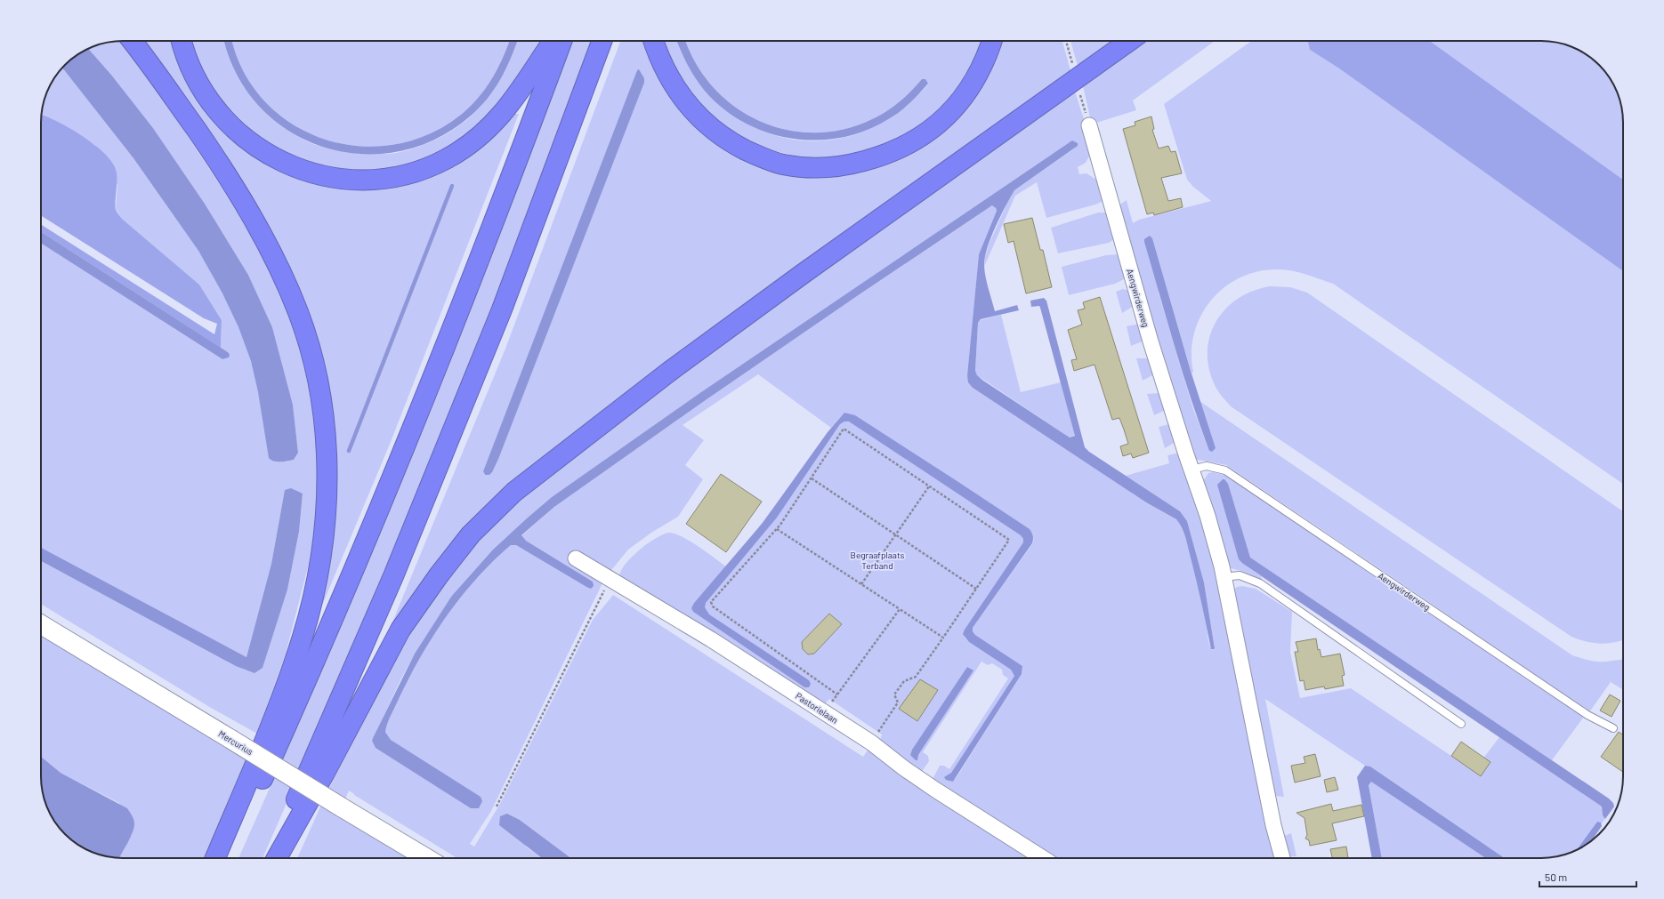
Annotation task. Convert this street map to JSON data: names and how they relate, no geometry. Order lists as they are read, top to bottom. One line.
{"streets":{"street":["Aengwirderweg","Pastorielaan","Mercurius"]},"parks":["Begraafplaats Terband"],"scale_bar":"50 m"}
